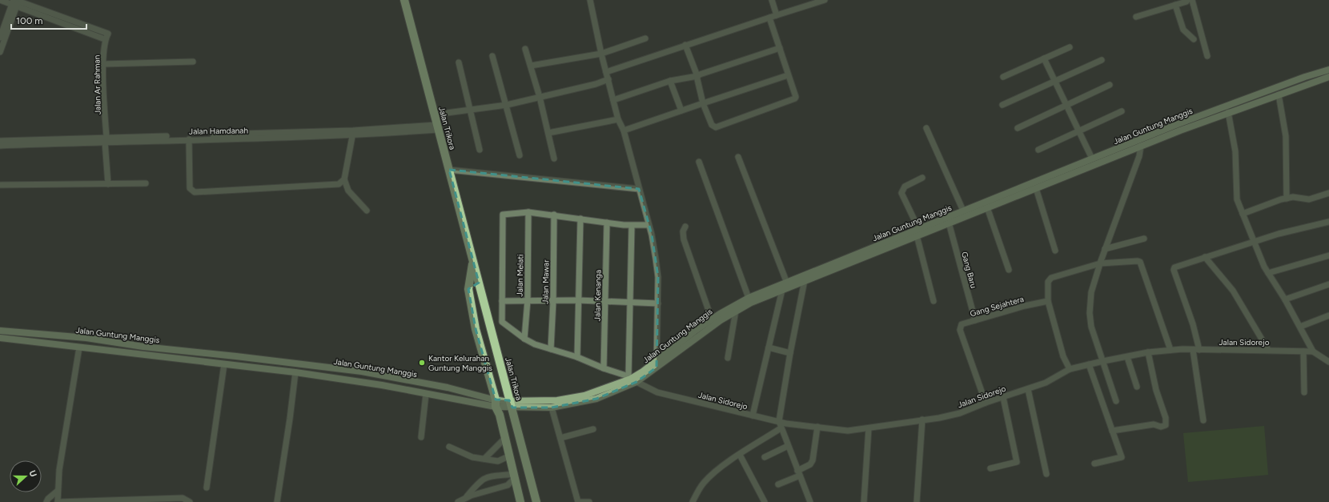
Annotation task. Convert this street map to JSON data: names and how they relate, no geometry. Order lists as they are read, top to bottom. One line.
{"streets":{"main road":["Jalan Trikora"],"street":["Jalan Ar Rahman","Jalan Guntung Manggis","Jalan Hamdanah","Gang Baru","Jalan Melati","Jalan Mawar","Jalan Kenanga","Gang Sejahtera","Jalan Sidorejo"]},"crossings":[["Jalan Ar Rahman","Jalan Hamdanah"],["Jalan Guntung Manggis","Jalan Trikora"],["Jalan Guntung Manggis","Gang Baru"],["Jalan Guntung Manggis","Jalan Sidorejo"],["Jalan Trikora","Jalan Hamdanah"],["Gang Baru","Gang Sejahtera"],["Jalan Melati","Jalan Sidorejo"],["Jalan Mawar","Jalan Sidorejo"],["Jalan Kenanga","Jalan Sidorejo"],["Gang Sejahtera","Jalan Sidorejo"]],"places":["Kantor Kelurahan Guntung Manggis"],"scale_bar":"100 m","north":"right"}
